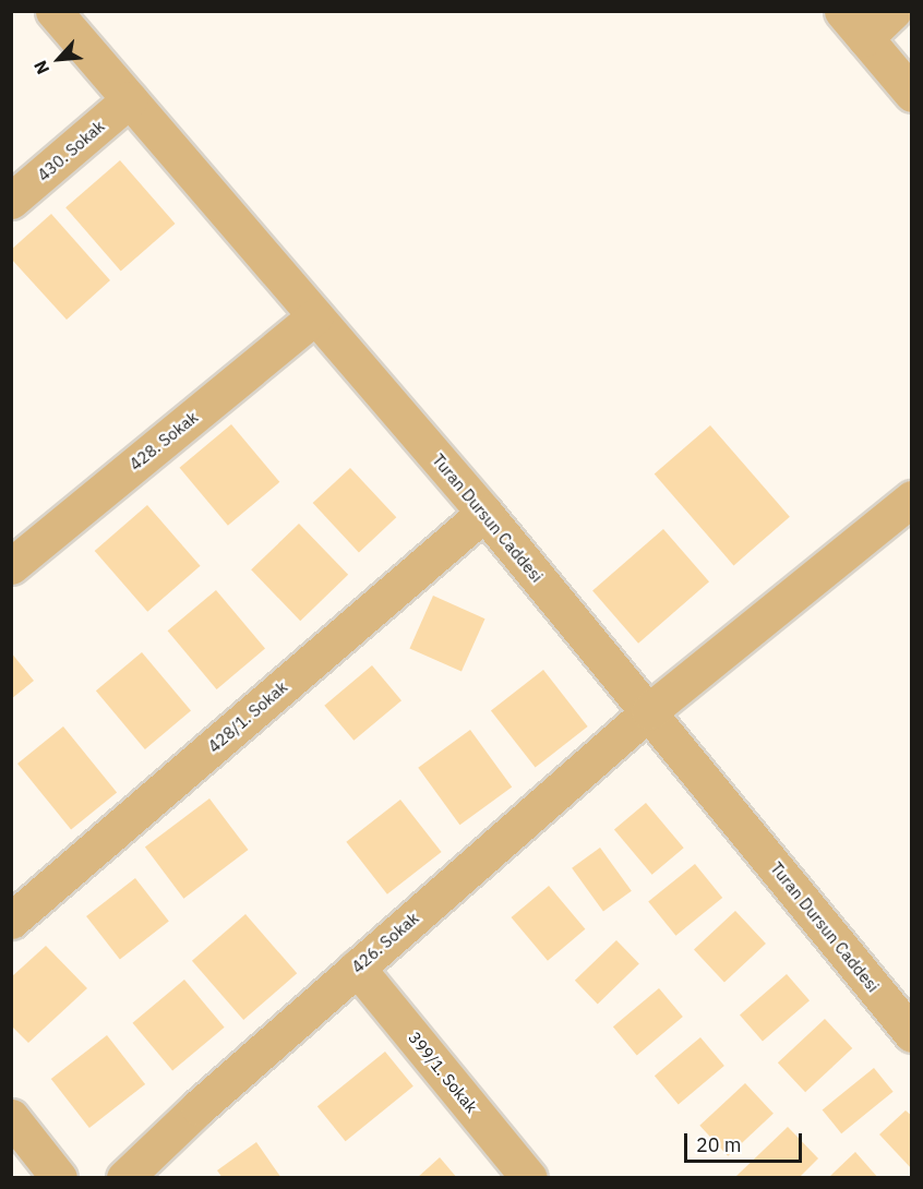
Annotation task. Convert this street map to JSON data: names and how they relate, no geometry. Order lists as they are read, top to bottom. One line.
{"streets":{"street":["430. Sokak","428. Sokak","Turan Dursun Caddesi","428/1. Sokak","426. Sokak","399/1. Sokak"]},"crossings":[["430. Sokak","Turan Dursun Caddesi"],["428. Sokak","Turan Dursun Caddesi"],["Turan Dursun Caddesi","428/1. Sokak"],["Turan Dursun Caddesi","426. Sokak"],["426. Sokak","399/1. Sokak"]],"scale_bar":"20 m","north":"bottom left"}
